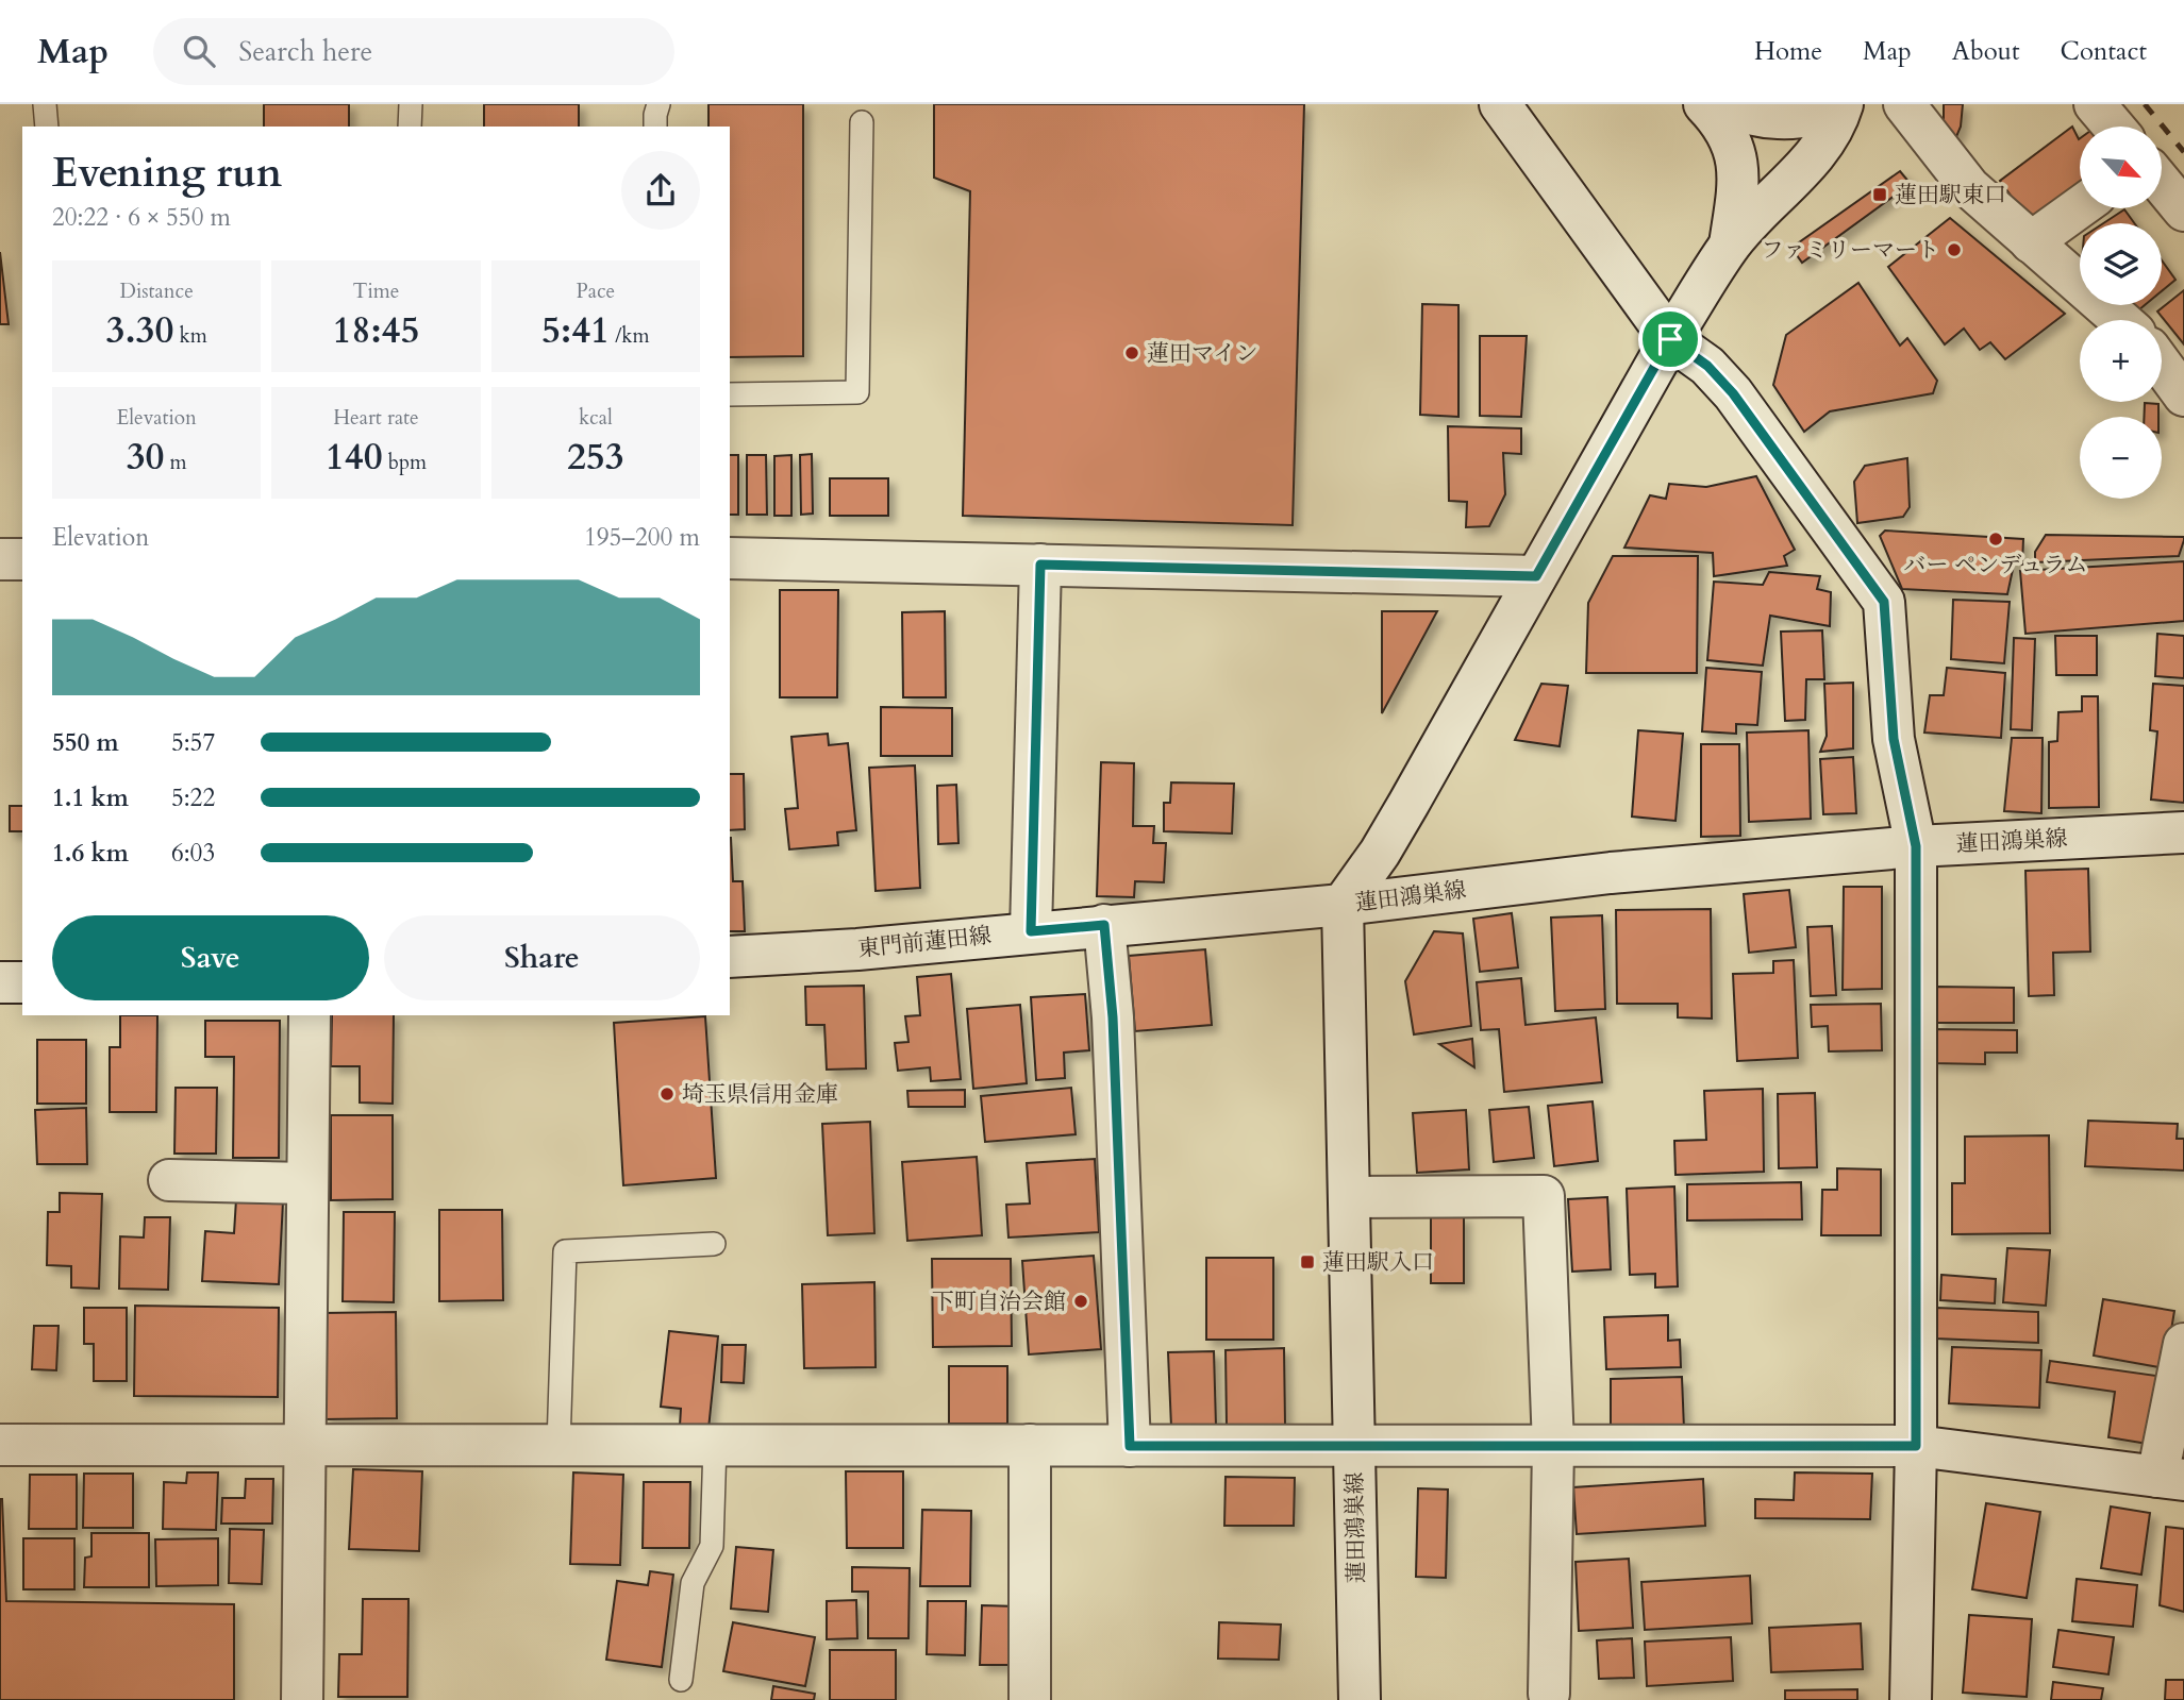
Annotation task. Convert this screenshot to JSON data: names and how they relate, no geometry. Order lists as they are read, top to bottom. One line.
{"streets":{"street":["蓮田鴻巣線","東門前蓮田線"]},"crossings":[["蓮田鴻巣線","東門前蓮田線"]],"places":{"transit":["蓮田駅東口","蓮田駅入口"],"other":["ファミリーマート","蓮田マイン","バー ペンデュラム","埼玉県信用金庫","下町自治会館"]},"north":"bottom right","page":{"header":"Map","search":"Search here","nav":["Home","Map","About","Contact"],"map_buttons":["+","−"],"heading":["Evening run","20:22 · 6 × 550 m"],"stats":[["Distance","3.30 km"],["Time","18:45"],["Pace","5:41 /km"],["Elevation","30 m"],["Heart rate","140 bpm"],["kcal","253"]],"chart":["Elevation","195–200 m"],"list":[{"name":"550 m","note":"5:57"},{"name":"1.1 km","note":"5:22"},{"name":"1.6 km","note":"6:03"}],"buttons":["Save","Share"]}}
